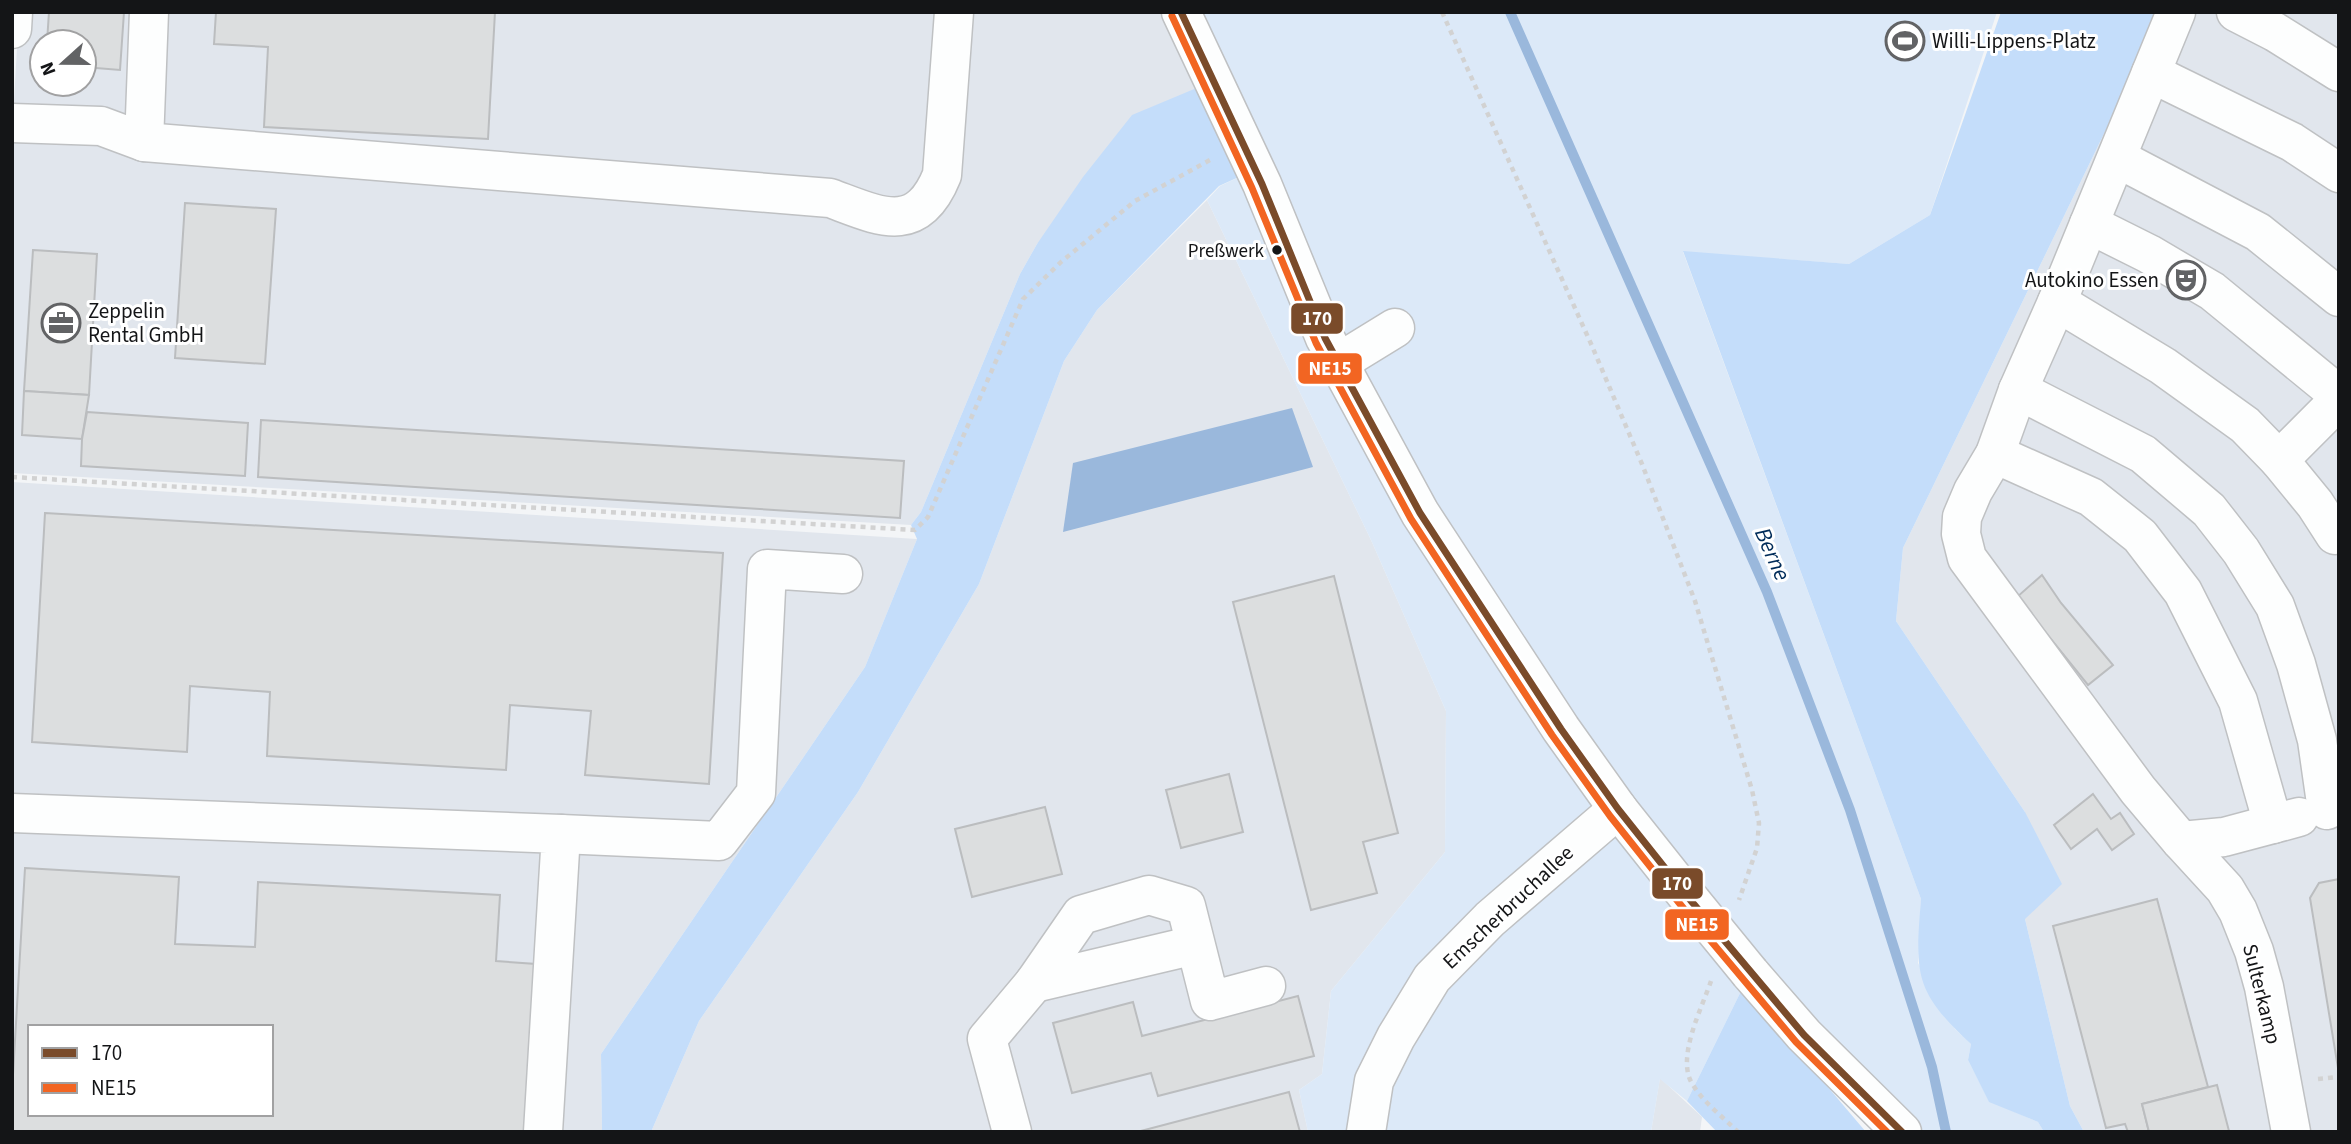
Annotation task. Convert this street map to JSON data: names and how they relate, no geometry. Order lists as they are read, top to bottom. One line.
{"streets":{"street":["Emscherbruchallee","Sulterkamp"]},"water":["Berne"],"places":{"sports":["Willi-Lippens-Platz"],"other":["Preßwerk"],"theatre":["Autokino Essen"],"office":["Zeppelin Rental GmbH"]},"lines":["transit line 170","transit line NE15"],"legend":["170","NE15"],"north":"left"}
